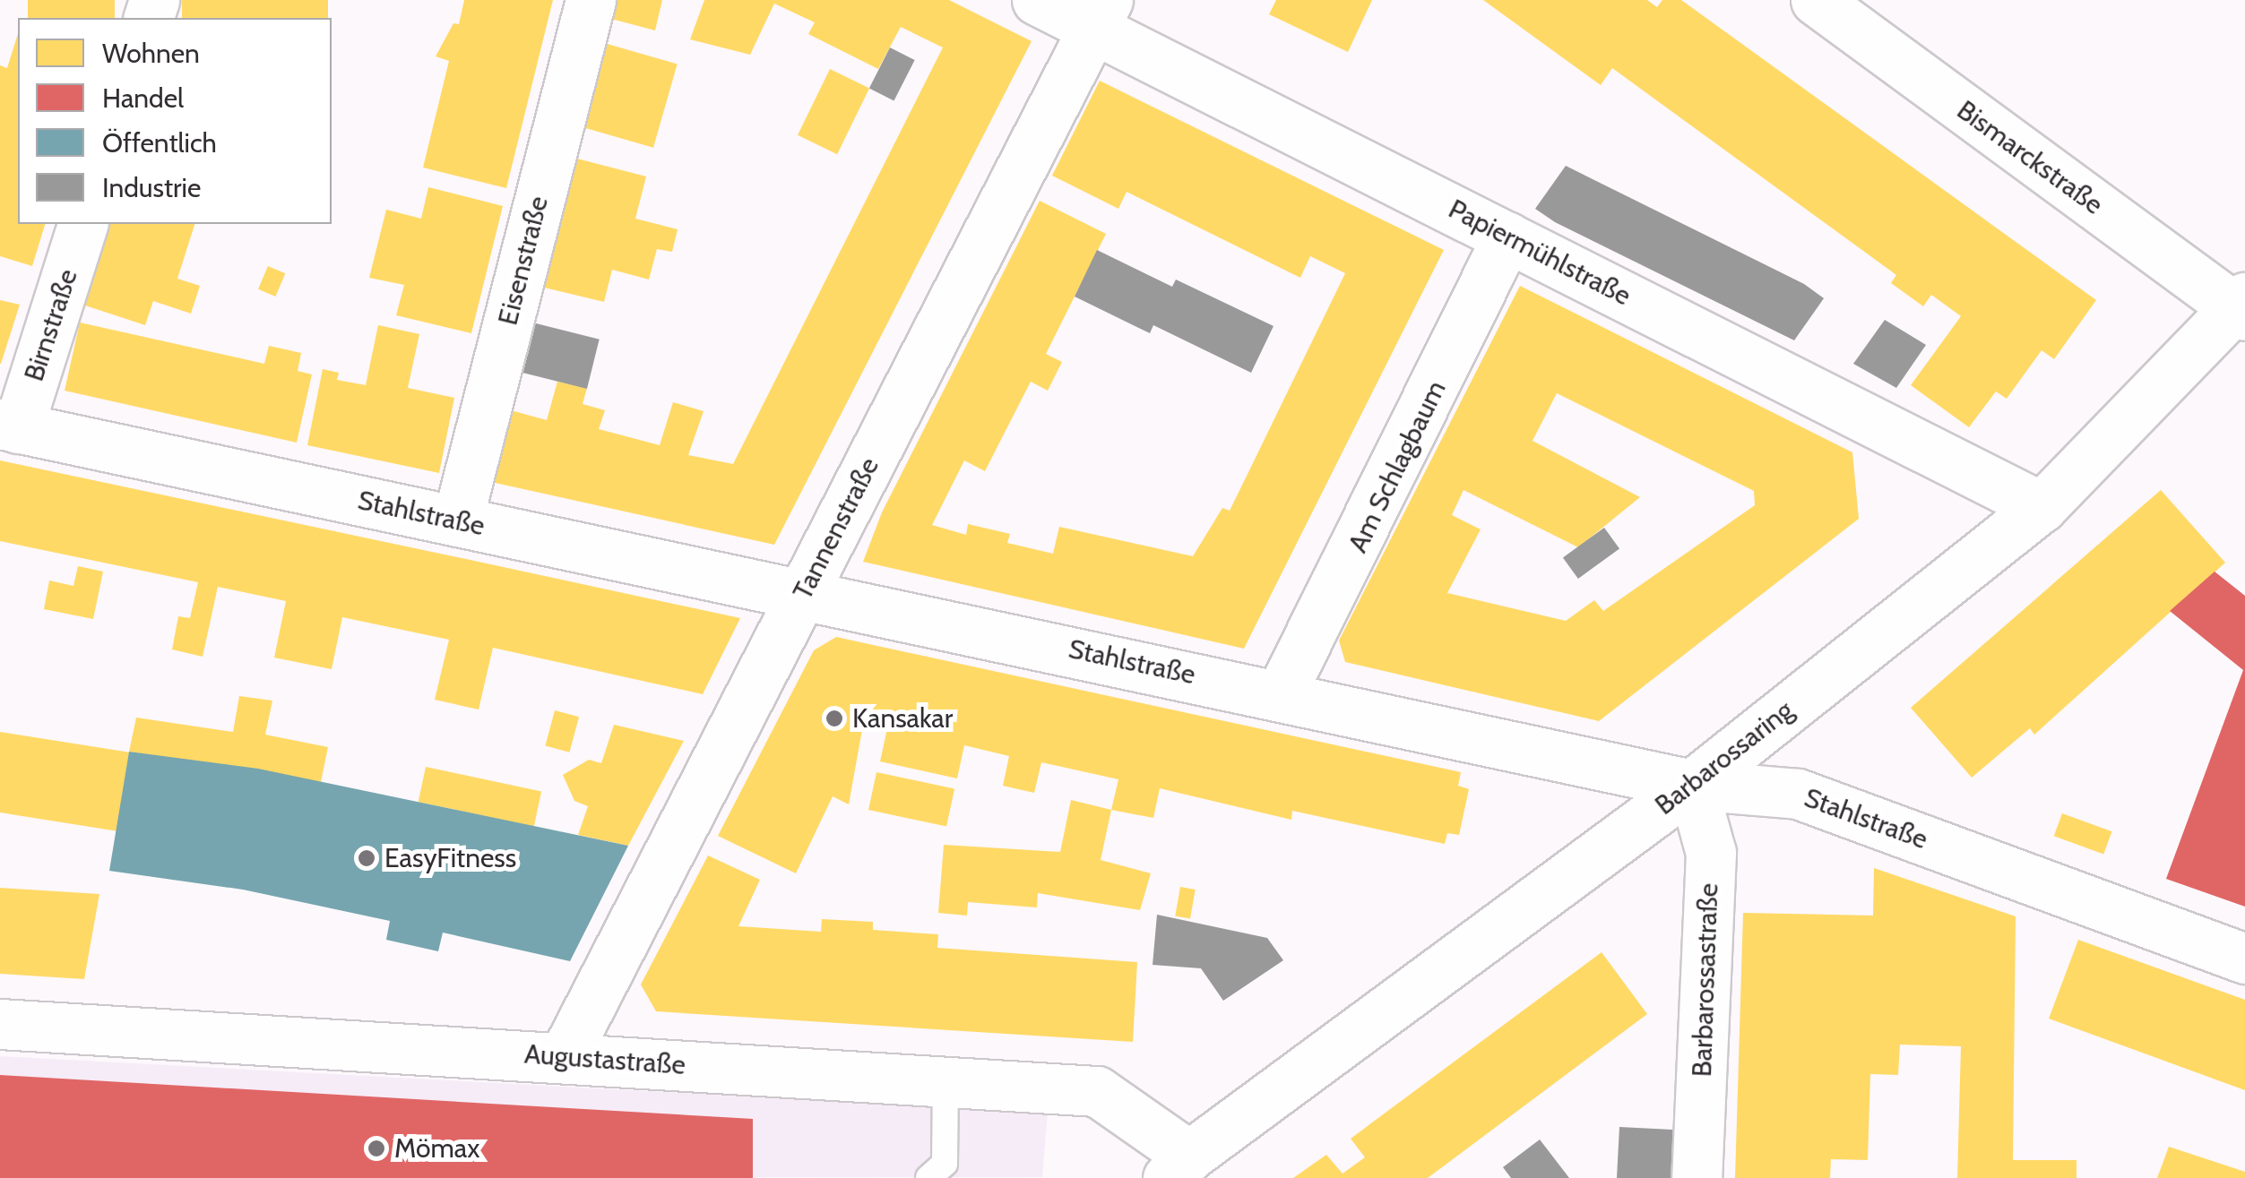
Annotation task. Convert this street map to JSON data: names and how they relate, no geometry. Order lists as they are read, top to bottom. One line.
{"streets":{"street":["Bismarckstraße","Papiermühlstraße","Eisenstraße","Birnstraße","Am Schlagbaum","Stahlstraße","Tannenstraße","Barbarossaring","Barbarossastraße","Augustastraße"]},"crossings":[["Bismarckstraße","Barbarossaring"],["Papiermühlstraße","Am Schlagbaum"],["Papiermühlstraße","Tannenstraße"],["Papiermühlstraße","Barbarossaring"],["Eisenstraße","Stahlstraße"],["Birnstraße","Stahlstraße"],["Am Schlagbaum","Stahlstraße"],["Stahlstraße","Tannenstraße"],["Stahlstraße","Barbarossaring"],["Stahlstraße","Barbarossastraße"],["Tannenstraße","Augustastraße"],["Barbarossaring","Barbarossastraße"],["Barbarossaring","Augustastraße"]],"places":["Kansakar","EasyFitness","Mömax"],"legend":["Wohnen","Handel","Öffentlich","Industrie"]}
